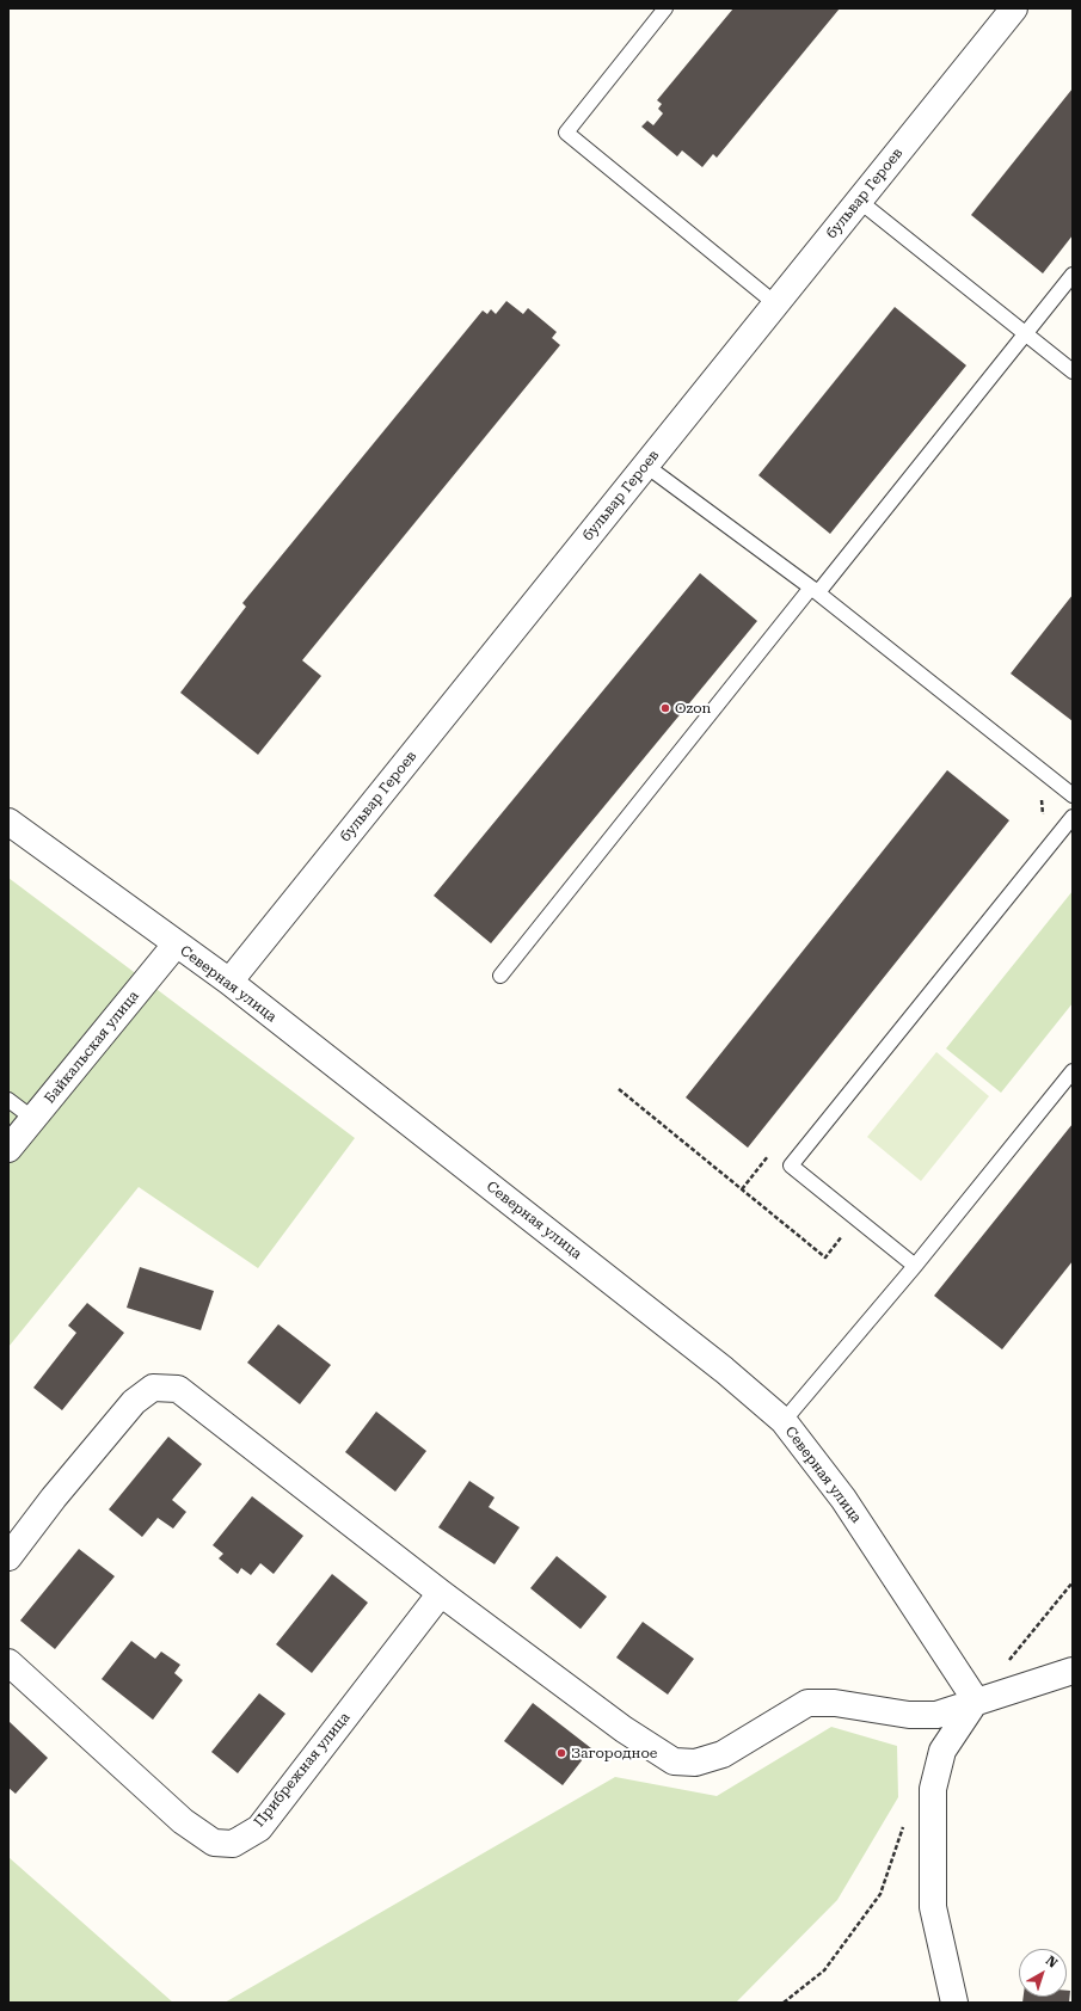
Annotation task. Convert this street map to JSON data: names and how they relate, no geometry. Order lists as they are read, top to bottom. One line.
{"streets":{"street":["бульвар Героев","Северная улица","Байкальская улица","Прибрежная улица"]},"crossings":[["бульвар Героев","Северная улица"],["Северная улица","Байкальская улица"]],"places":["Ozon","Загородное"],"north":"top right"}
